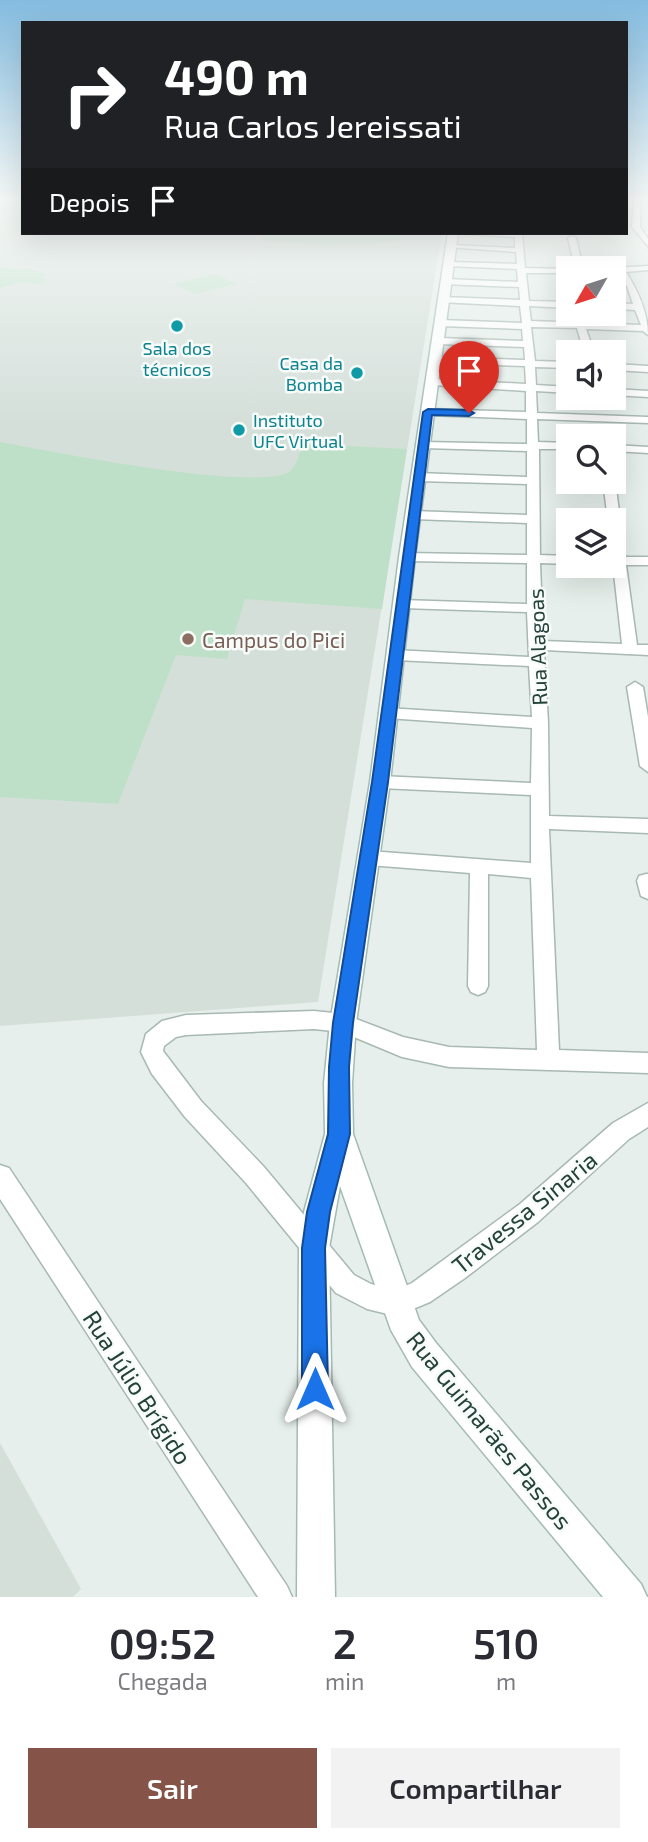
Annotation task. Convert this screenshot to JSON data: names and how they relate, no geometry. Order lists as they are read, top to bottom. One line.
{"streets":{"street":["Rua Alagoas","Travessa Sinaria","Rua Júlio Brígido","Rua Guimarães Passos"]},"crossings":[["Travessa Sinaria","Rua Guimarães Passos"]],"places":["Sala dos técnicos","Casa da Bomba","Instituto UFC Virtual","Campus do Pici"],"north":"bottom left","page":{"turn":["490 m","Rua Carlos Jereissati"],"then":"Depois","eta":["09:52","Chegada","2","min","510","m"],"buttons":["Sair","Compartilhar"]}}
